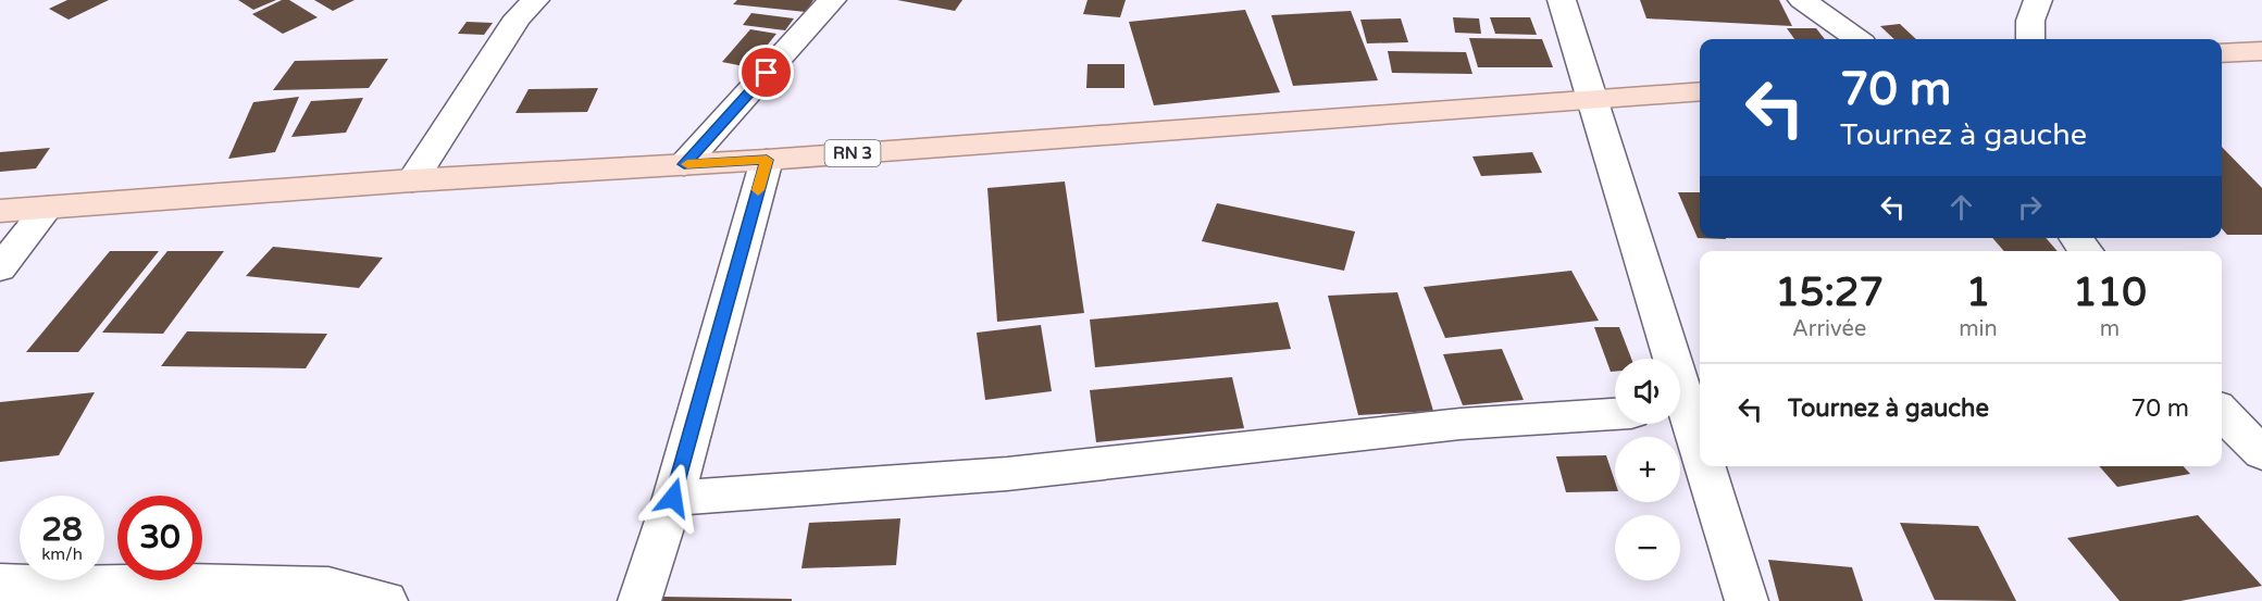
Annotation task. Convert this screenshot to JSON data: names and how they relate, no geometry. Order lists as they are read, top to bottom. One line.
{"streets":{"main road":["RN 3"]},"page":{"turn":["70 m","Tournez à gauche"],"eta":["15:27","Arrivée","1","min","110","m"],"map_buttons":["+","−"],"list":[{"name":"Tournez à gauche","value":"70 m"}],"speed":"28 km/h","limit":"30"}}
